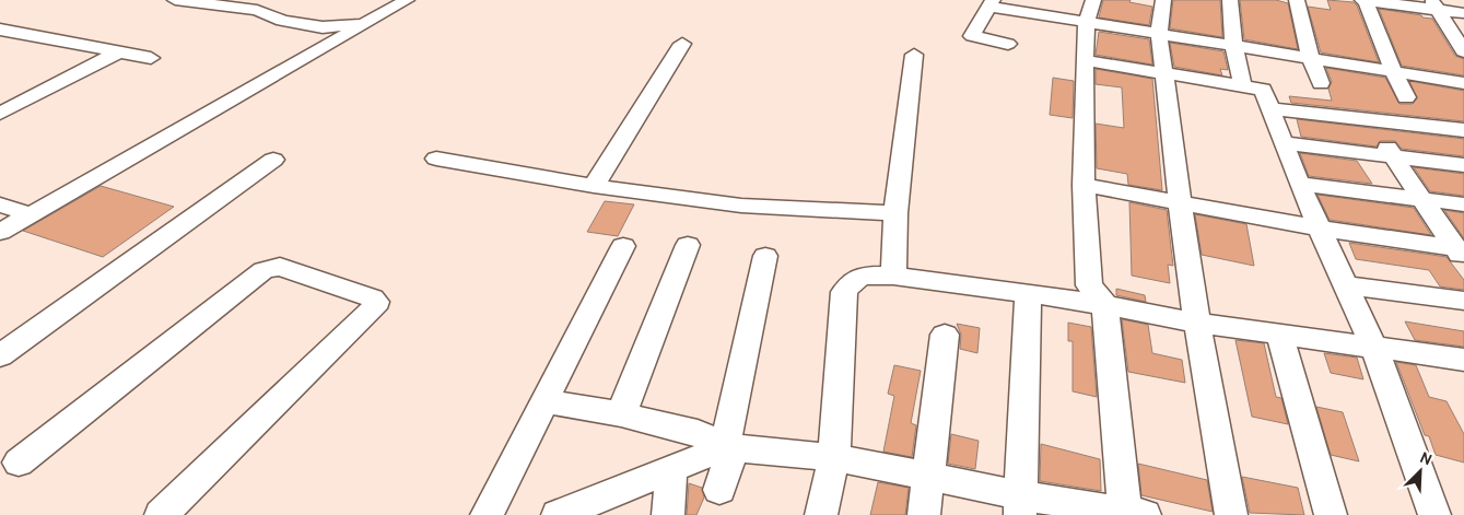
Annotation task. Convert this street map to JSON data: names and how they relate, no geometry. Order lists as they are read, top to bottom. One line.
{"north":"top right"}
